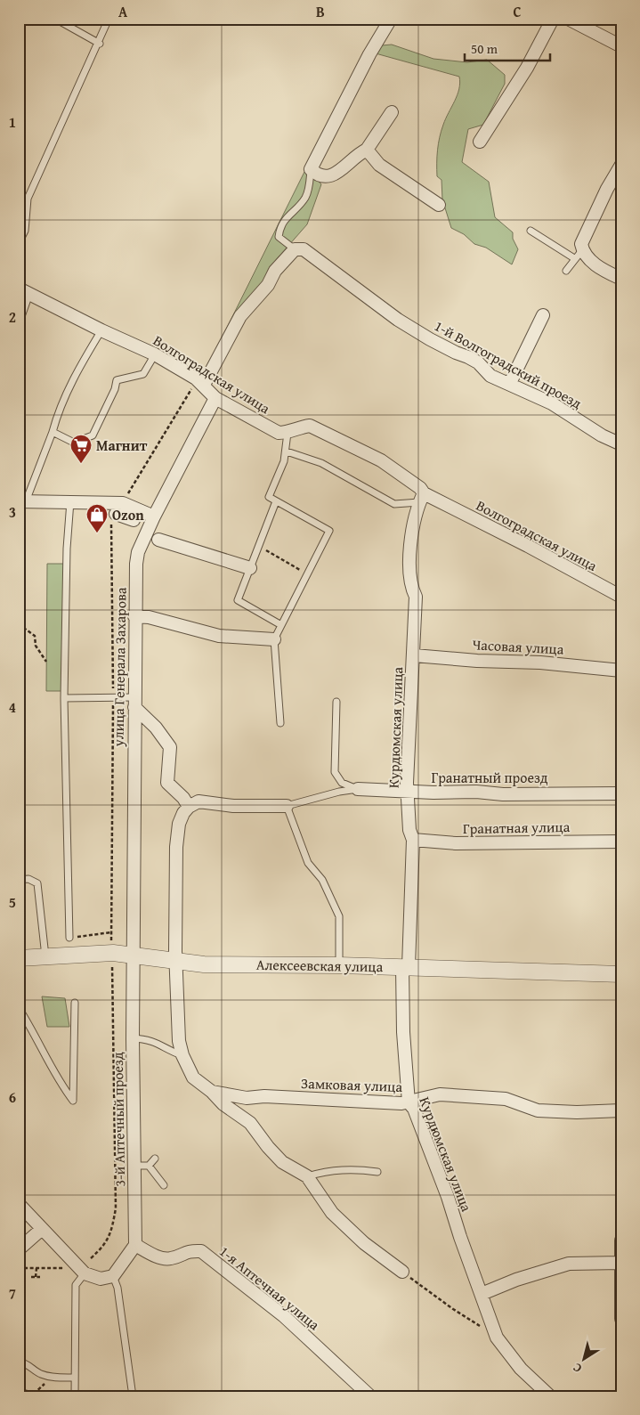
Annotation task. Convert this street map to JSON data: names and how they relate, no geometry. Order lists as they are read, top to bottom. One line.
{"streets":{"street":["1-й Волгоградский проезд","Волгоградская улица","Часовая улица","улица Генерала Захарова","Курдюмская улица","Гранатный проезд","Гранатная улица","Алексеевская улица","Замковая улица","3-й Аптечный проезд","1-я Аптечная улица"]},"crossings":[["Волгоградская улица","улица Генерала Захарова"],["Волгоградская улица","Курдюмская улица"],["Часовая улица","Курдюмская улица"],["улица Генерала Захарова","Алексеевская улица"],["улица Генерала Захарова","3-й Аптечный проезд"],["Курдюмская улица","Гранатный проезд"],["Курдюмская улица","Гранатная улица"],["Курдюмская улица","Алексеевская улица"],["Курдюмская улица","Замковая улица"],["Алексеевская улица","3-й Аптечный проезд"],["3-й Аптечный проезд","1-я Аптечная улица"]],"places":{"supermarket":["Магнит"],"shop":["Ozon"]},"scale_bar":"50 m","north":"bottom left","grid":{"columns":["A","B","C"],"rows":["1","2","3","4","5","6","7"]}}
